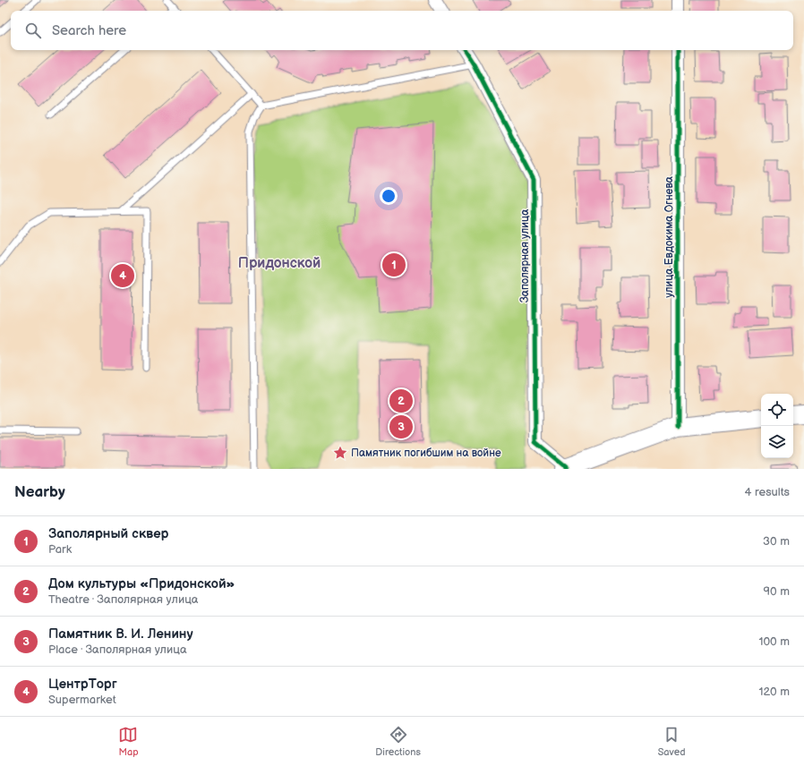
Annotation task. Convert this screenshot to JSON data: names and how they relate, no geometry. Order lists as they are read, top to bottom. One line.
{"streets":{"street":["улица Евдокима Огнева","Заполярная улица"]},"districts":["Придонской"],"places":{"place":["Памятник погибшим на войне"]},"page":{"search":"Search here","pins":["1","4","2","3"],"heading":["Nearby","4 results"],"list":[{"mark":"1","name":"Заполярный сквер","note":"Park","value":"30 m"},{"mark":"2","name":"Дом культуры «Придонской»","note":"Theatre · Заполярная улица","value":"90 m"},{"mark":"3","name":"Памятник В. И. Ленину","note":"Place · Заполярная улица","value":"100 m"},{"mark":"4","name":"ЦентрТорг","note":"Supermarket","value":"120 m"}],"nav":["Map","Directions","Saved"]}}
